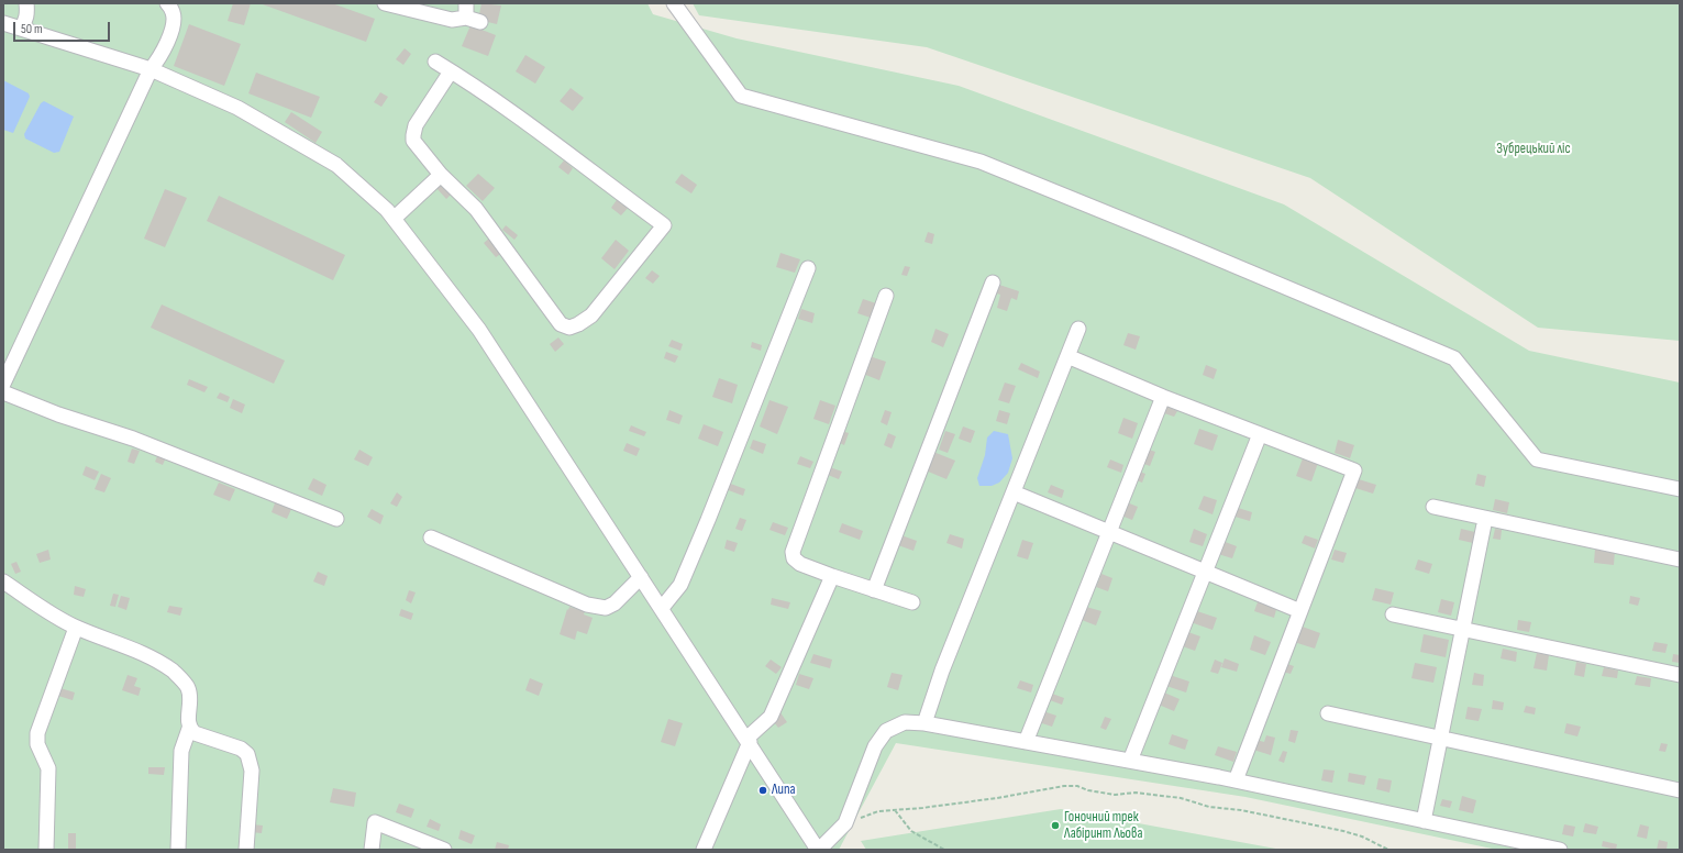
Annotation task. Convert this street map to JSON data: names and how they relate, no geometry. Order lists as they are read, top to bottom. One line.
{"parks":["Зубрецький ліс"],"places":["Липа","Гоночний трек Лабіринт Льова"],"scale_bar":"50 m"}
